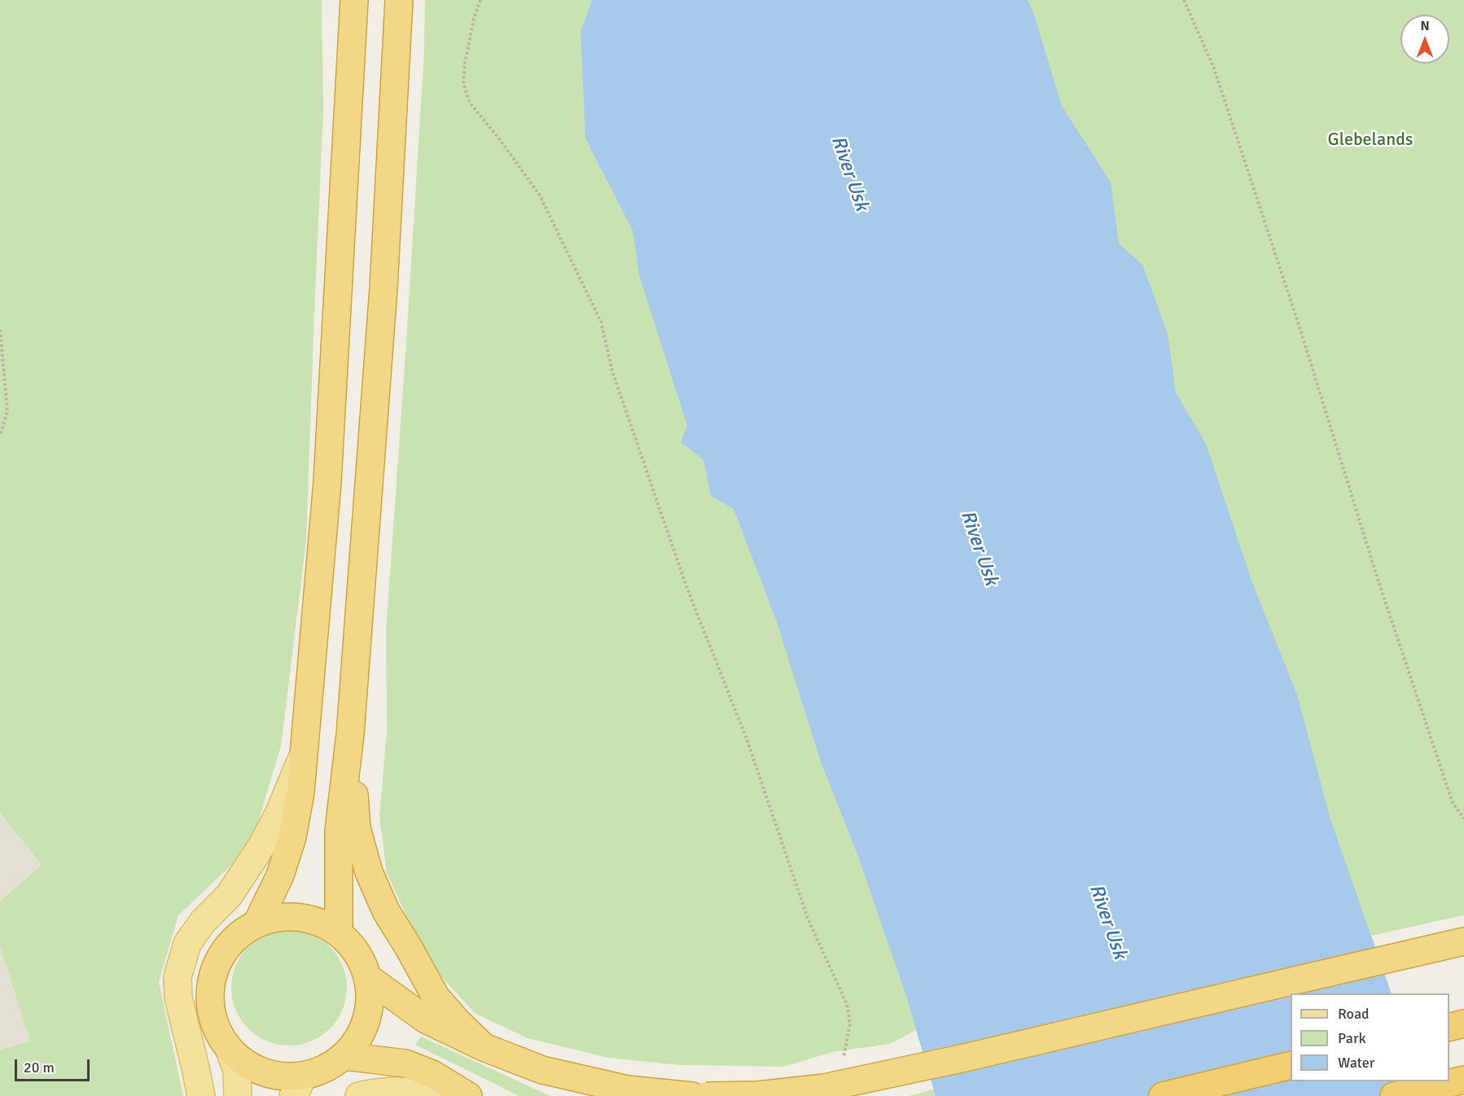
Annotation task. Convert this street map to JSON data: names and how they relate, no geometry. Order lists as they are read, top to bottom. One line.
{"water":["River Usk"],"parks":["Glebelands"],"legend":["Road","Park","Water"],"scale_bar":"20 m","north":"top"}
